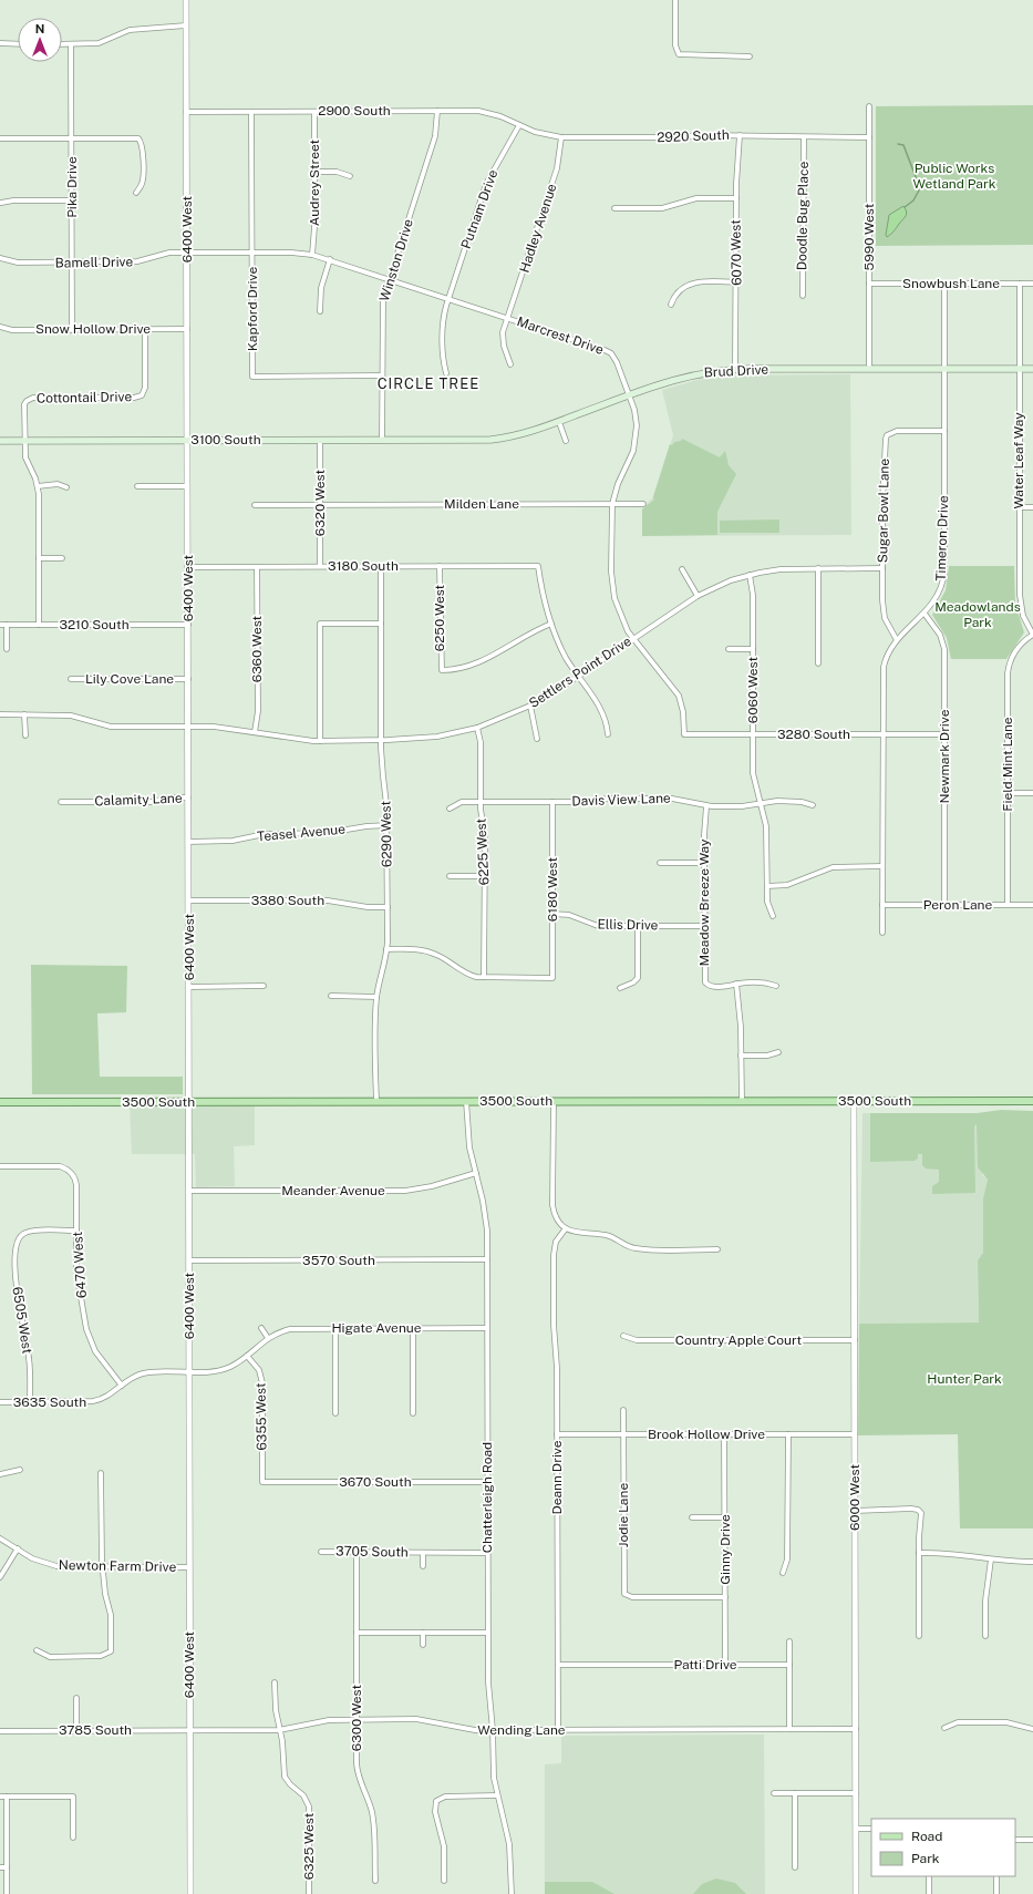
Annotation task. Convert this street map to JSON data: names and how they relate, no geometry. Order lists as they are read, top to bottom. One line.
{"streets":{"main road":["Brud Drive","3100 South","3500 South"],"street":["2900 South","2920 South","Audrey Street","Pika Drive","Putnam Drive","Doodle Bug Place","Hadley Avenue","6400 West","5990 West","6070 West","Winston Drive","Bamell Drive","Snowbush Lane","Kapford Drive","Snow Hollow Drive","Marcrest Drive","Cottontail Drive","Water Leaf Way","6320 West","Milden Lane","Sugar Bowl Lane","Timeron Drive","3180 South","6250 West","3210 South","6360 West","Settlers Point Drive","Lily Cove Lane","6060 West","3280 South","Newmark Drive","Field Mint Lane","Calamity Lane","Davis View Lane","Teasel Avenue","6290 West","6225 West","6180 West","3380 South","Meadow Breeze Way","Peron Lane","Ellis Drive","Meander Avenue","3570 South","6470 West","6505 West","Higate Avenue","Country Apple Court","3635 South","6355 West","Brook Hollow Drive","Deann Drive","3670 South","Chatterleigh Road","6000 West","Jodie Lane","Ginny Drive","3705 South","Newton Farm Drive","Patti Drive","6300 West","3785 South","Wending Lane","6325 West"]},"crossings":[["2900 South","2920 South"],["2900 South","Audrey Street"],["2900 South","Putnam Drive"],["2900 South","6400 West"],["2900 South","Winston Drive"],["2900 South","Kapford Drive"],["2920 South","Putnam Drive"],["2920 South","Doodle Bug Place"],["2920 South","Hadley Avenue"],["2920 South","5990 West"],["2920 South","6070 West"],["Audrey Street","Marcrest Drive"],["Pika Drive","Bamell Drive"],["Pika Drive","Snow Hollow Drive"],["Putnam Drive","Marcrest Drive"],["Hadley Avenue","Marcrest Drive"],["6400 West","Bamell Drive"],["6400 West","Snow Hollow Drive"],["6400 West","Marcrest Drive"],["6400 West","3100 South"],["6400 West","3180 South"],["6400 West","3210 South"],["6400 West","Settlers Point Drive"],["6400 West","Lily Cove Lane"],["6400 West","Calamity Lane"],["6400 West","Teasel Avenue"],["6400 West","3380 South"],["6400 West","3500 South"],["6400 West","Meander Avenue"],["6400 West","3570 South"],["6400 West","Higate Avenue"],["6400 West","3635 South"],["6400 West","Newton Farm Drive"],["6400 West","3785 South"],["6400 West","Wending Lane"],["5990 West","Snowbush Lane"],["5990 West","Brud Drive"],["6070 West","Brud Drive"],["Winston Drive","Kapford Drive"],["Winston Drive","Marcrest Drive"],["Winston Drive","3100 South"],["Bamell Drive","Marcrest Drive"],["Snowbush Lane","Water Leaf Way"],["Snowbush Lane","Timeron Drive"],["Kapford Drive","Marcrest Drive"],["Snow Hollow Drive","Cottontail Drive"],["Marcrest Drive","Brud Drive"],["Marcrest Drive","Milden Lane"],["Marcrest Drive","Settlers Point Drive"],["Marcrest Drive","3280 South"],["Brud Drive","3100 South"],["Brud Drive","Water Leaf Way"],["Brud Drive","Timeron Drive"],["Cottontail Drive","3100 South"],["3100 South","6320 West"],["Water Leaf Way","Field Mint Lane"],["6320 West","Milden Lane"],["6320 West","3180 South"],["Sugar Bowl Lane","Timeron Drive"],["Sugar Bowl Lane","Settlers Point Drive"],["Timeron Drive","3280 South"],["Timeron Drive","Newmark Drive"],["Timeron Drive","Peron Lane"],["3180 South","6250 West"],["3180 South","6360 West"],["3180 South","6290 West"],["6360 West","Settlers Point Drive"],["Settlers Point Drive","6060 West"],["Settlers Point Drive","6290 West"],["Settlers Point Drive","6225 West"],["6060 West","3280 South"],["6060 West","Davis View Lane"],["3280 South","Newmark Drive"],["Newmark Drive","Peron Lane"],["Field Mint Lane","Peron Lane"],["Davis View Lane","6225 West"],["Davis View Lane","6180 West"],["Davis View Lane","Meadow Breeze Way"],["Teasel Avenue","6290 West"],["6290 West","3380 South"],["6290 West","3500 South"],["6225 West","6180 West"],["6180 West","Ellis Drive"],["Meadow Breeze Way","Ellis Drive"],["3500 South","Chatterleigh Road"],["3500 South","6000 West"],["Meander Avenue","Chatterleigh Road"],["3570 South","Chatterleigh Road"],["6470 West","6505 West"],["6470 West","3635 South"],["6505 West","3635 South"],["Higate Avenue","3635 South"],["Higate Avenue","6355 West"],["Higate Avenue","Chatterleigh Road"],["Country Apple Court","6000 West"],["6355 West","3670 South"],["Brook Hollow Drive","Deann Drive"],["Brook Hollow Drive","6000 West"],["Brook Hollow Drive","Jodie Lane"],["Brook Hollow Drive","Ginny Drive"],["Deann Drive","Patti Drive"],["Deann Drive","Wending Lane"],["3670 South","Chatterleigh Road"],["Chatterleigh Road","3705 South"],["Chatterleigh Road","Wending Lane"],["6000 West","Wending Lane"],["Jodie Lane","Ginny Drive"],["Ginny Drive","Patti Drive"],["3705 South","6300 West"],["6300 West","Wending Lane"],["3785 South","Wending Lane"],["Wending Lane","6325 West"]],"districts":["CIRCLE TREE"],"parks":["Public Works Wetland Park","Meadowlands Park","Hunter Park"],"legend":["Road","Park"],"north":"top"}
